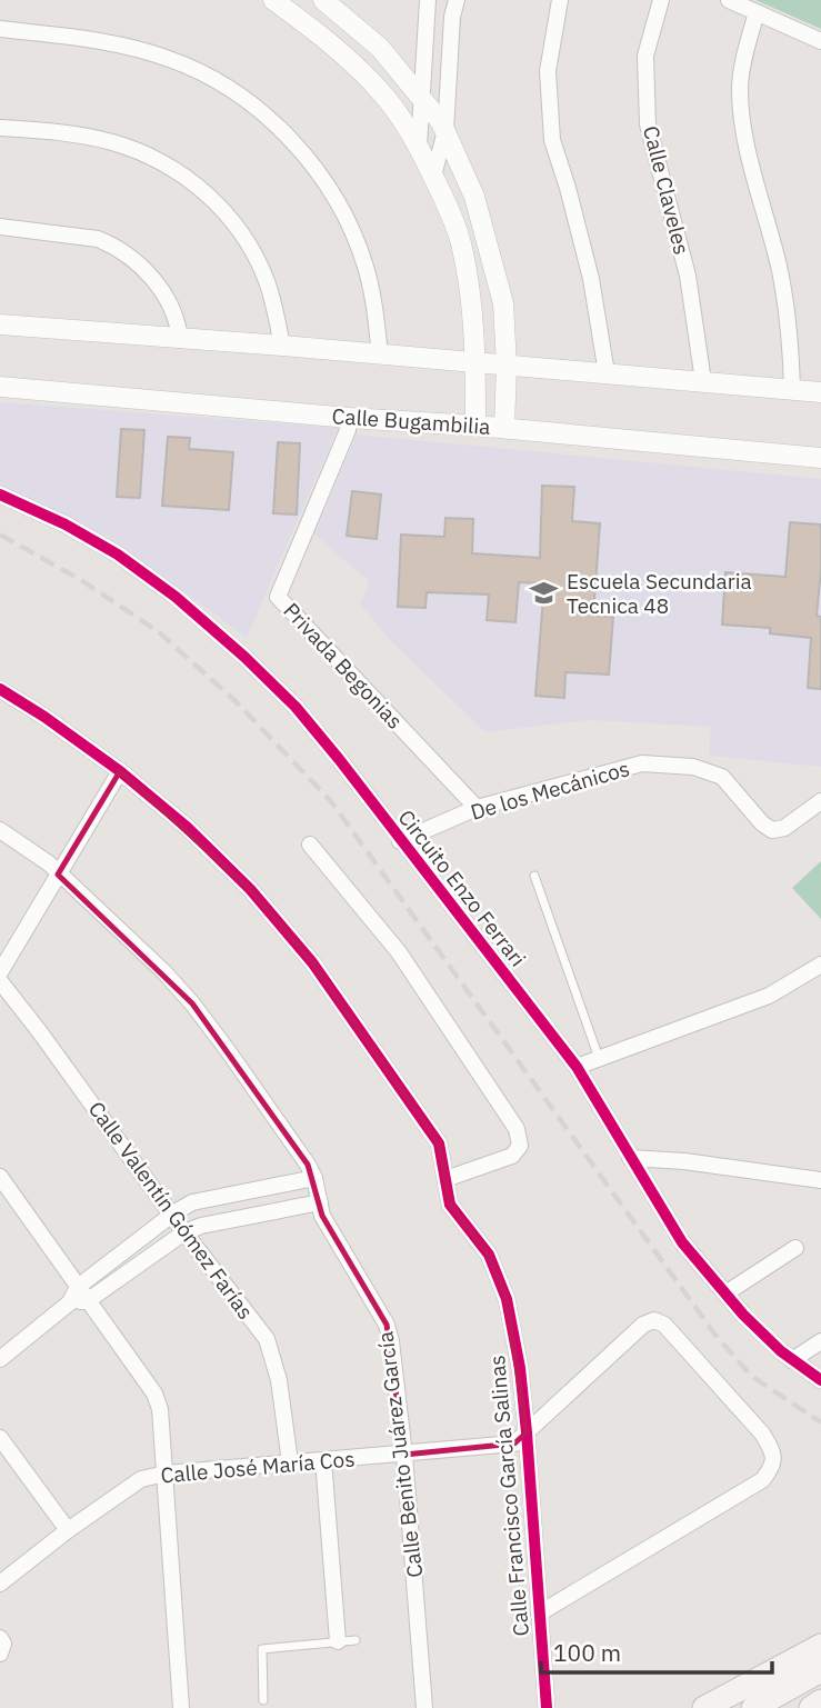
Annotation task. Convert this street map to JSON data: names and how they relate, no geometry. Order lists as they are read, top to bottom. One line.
{"streets":{"street":["Calle Claveles","Calle Bugambilia","Privada Begonias","De los Mecánicos","Circuito Enzo Ferrari","Calle Valentín Gómez Farías","Calle Benito Juárez García","Calle José María Cos","Calle Francisco García Salinas"]},"crossings":[["Calle Bugambilia","Privada Begonias"],["Privada Begonias","De los Mecánicos"],["De los Mecánicos","Circuito Enzo Ferrari"],["Calle Valentín Gómez Farías","Calle José María Cos"],["Calle Benito Juárez García","Calle José María Cos"],["Calle José María Cos","Calle Francisco García Salinas"]],"places":{"school or university":["Escuela Secundaria Tecnica 48"]},"scale_bar":"100 m"}
